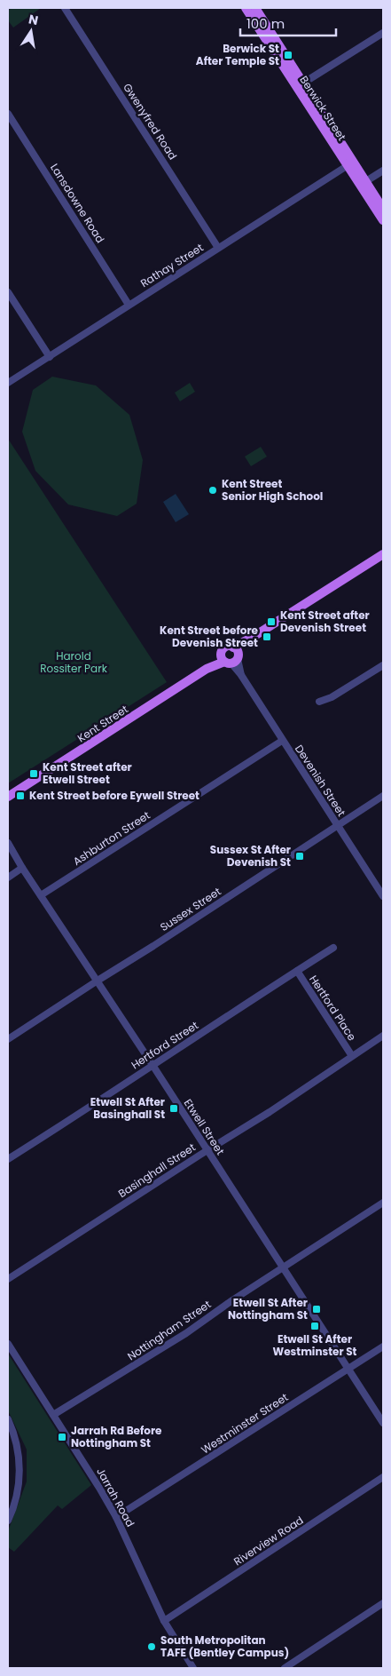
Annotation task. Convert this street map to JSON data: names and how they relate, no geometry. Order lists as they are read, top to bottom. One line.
{"streets":{"main road":["Berwick Street","Kent Street"],"street":["Gwenyfred Road","Lansdowne Road","Rathay Street","Devenish Street","Ashburton Street","Sussex Street","Hertford Place","Hertford Street","Etwell Street","Basinghall Street","Nottingham Street","Westminster Street","Jarrah Road","Riverview Road"]},"crossings":[["Berwick Street","Rathay Street"],["Gwenyfred Road","Rathay Street"],["Lansdowne Road","Rathay Street"],["Kent Street","Devenish Street"],["Devenish Street","Ashburton Street"],["Devenish Street","Sussex Street"],["Ashburton Street","Etwell Street"],["Sussex Street","Etwell Street"],["Hertford Place","Hertford Street"],["Hertford Place","Basinghall Street"],["Hertford Street","Etwell Street"],["Etwell Street","Basinghall Street"],["Etwell Street","Nottingham Street"],["Etwell Street","Westminster Street"],["Nottingham Street","Jarrah Road"],["Westminster Street","Jarrah Road"],["Jarrah Road","Riverview Road"]],"parks":["Harold Rossiter Park"],"places":{"transit":["Berwick St After Temple St","Kent Street after Devenish Street","Kent Street before Devenish Street","Kent Street after Etwell Street","Kent Street before Eywell Street","Sussex St After Devenish St","Etwell St After Basinghall St","Etwell St After Nottingham St","Etwell St After Westminster St","Jarrah Rd Before Nottingham St"],"other":["Kent Street Senior High School","South Metropolitan TAFE (Bentley Campus)"]},"scale_bar":"100 m","north":"top"}
